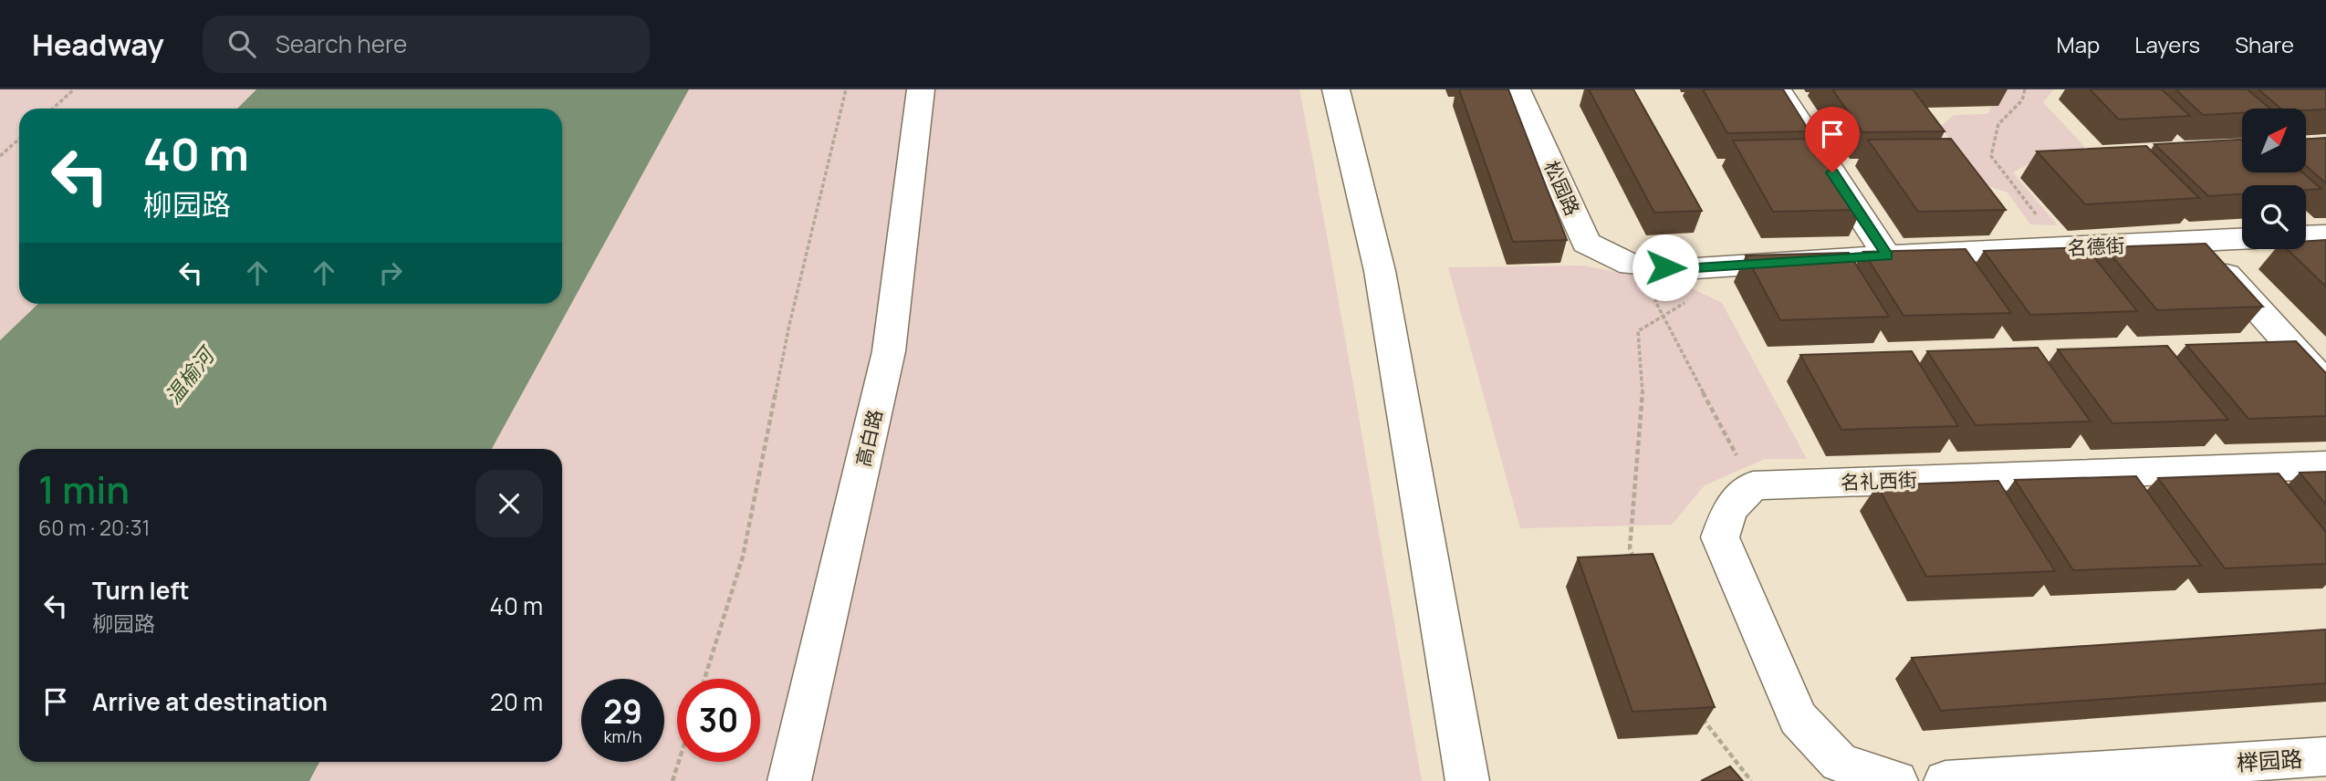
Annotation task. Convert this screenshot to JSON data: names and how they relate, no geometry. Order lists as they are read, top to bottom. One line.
{"streets":{"street":["松园路","名德街","高白路","名礼西街","榉园路"]},"crossings":[["松园路","名德街"]],"water":["温榆河"],"north":"top right","page":{"header":"Headway","search":"Search here","nav":["Map","Layers","Share"],"turn":["40 m","柳园路"],"heading":["1 min","60 m · 20:31"],"list":[{"name":"Turn left","note":"柳园路","value":"40 m"},{"name":"Arrive at destination","value":"20 m"}],"speed":"29 km/h","limit":"30"}}
